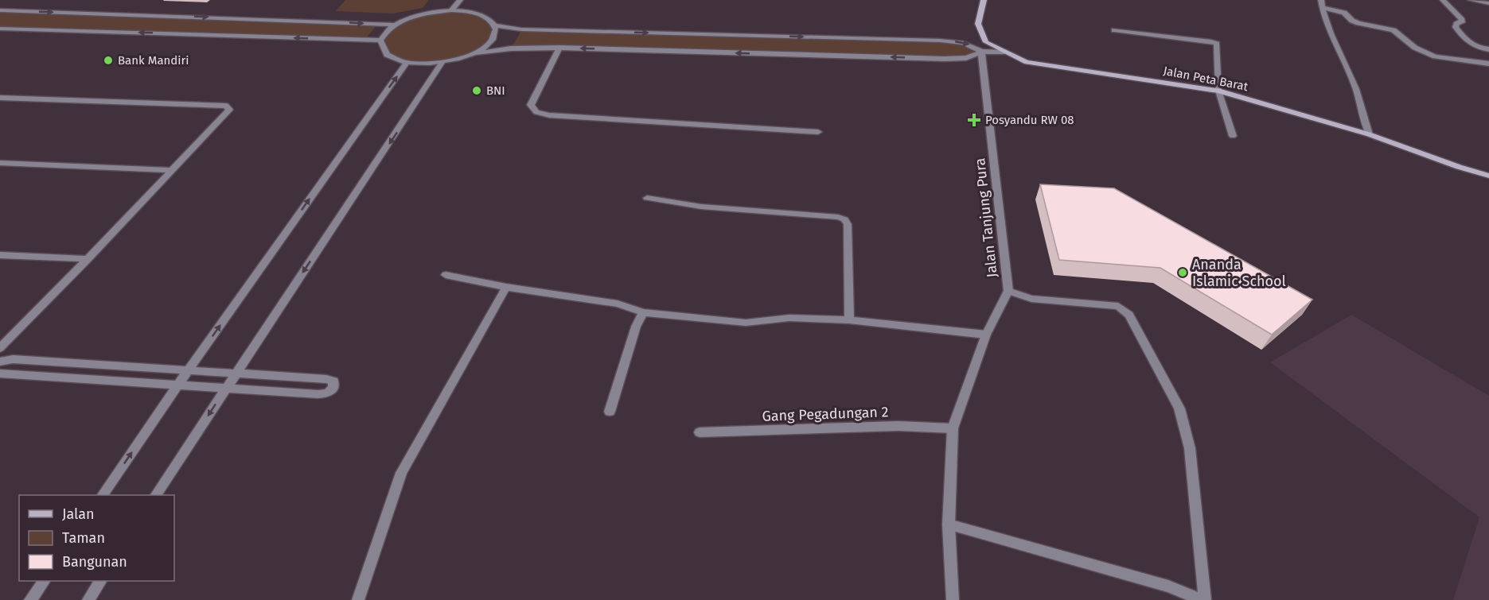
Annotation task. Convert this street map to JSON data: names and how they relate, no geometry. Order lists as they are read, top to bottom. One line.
{"streets":{"main road":["Jalan Peta Barat"],"street":["Jalan Tanjung Pura","Gang Pegadungan 2"]},"crossings":[["Jalan Tanjung Pura","Gang Pegadungan 2"]],"places":{"other":["Bank Mandiri","BNI","Ananda Islamic School"],"health":["Posyandu RW 08"]},"legend":["Jalan","Taman","Bangunan"]}
